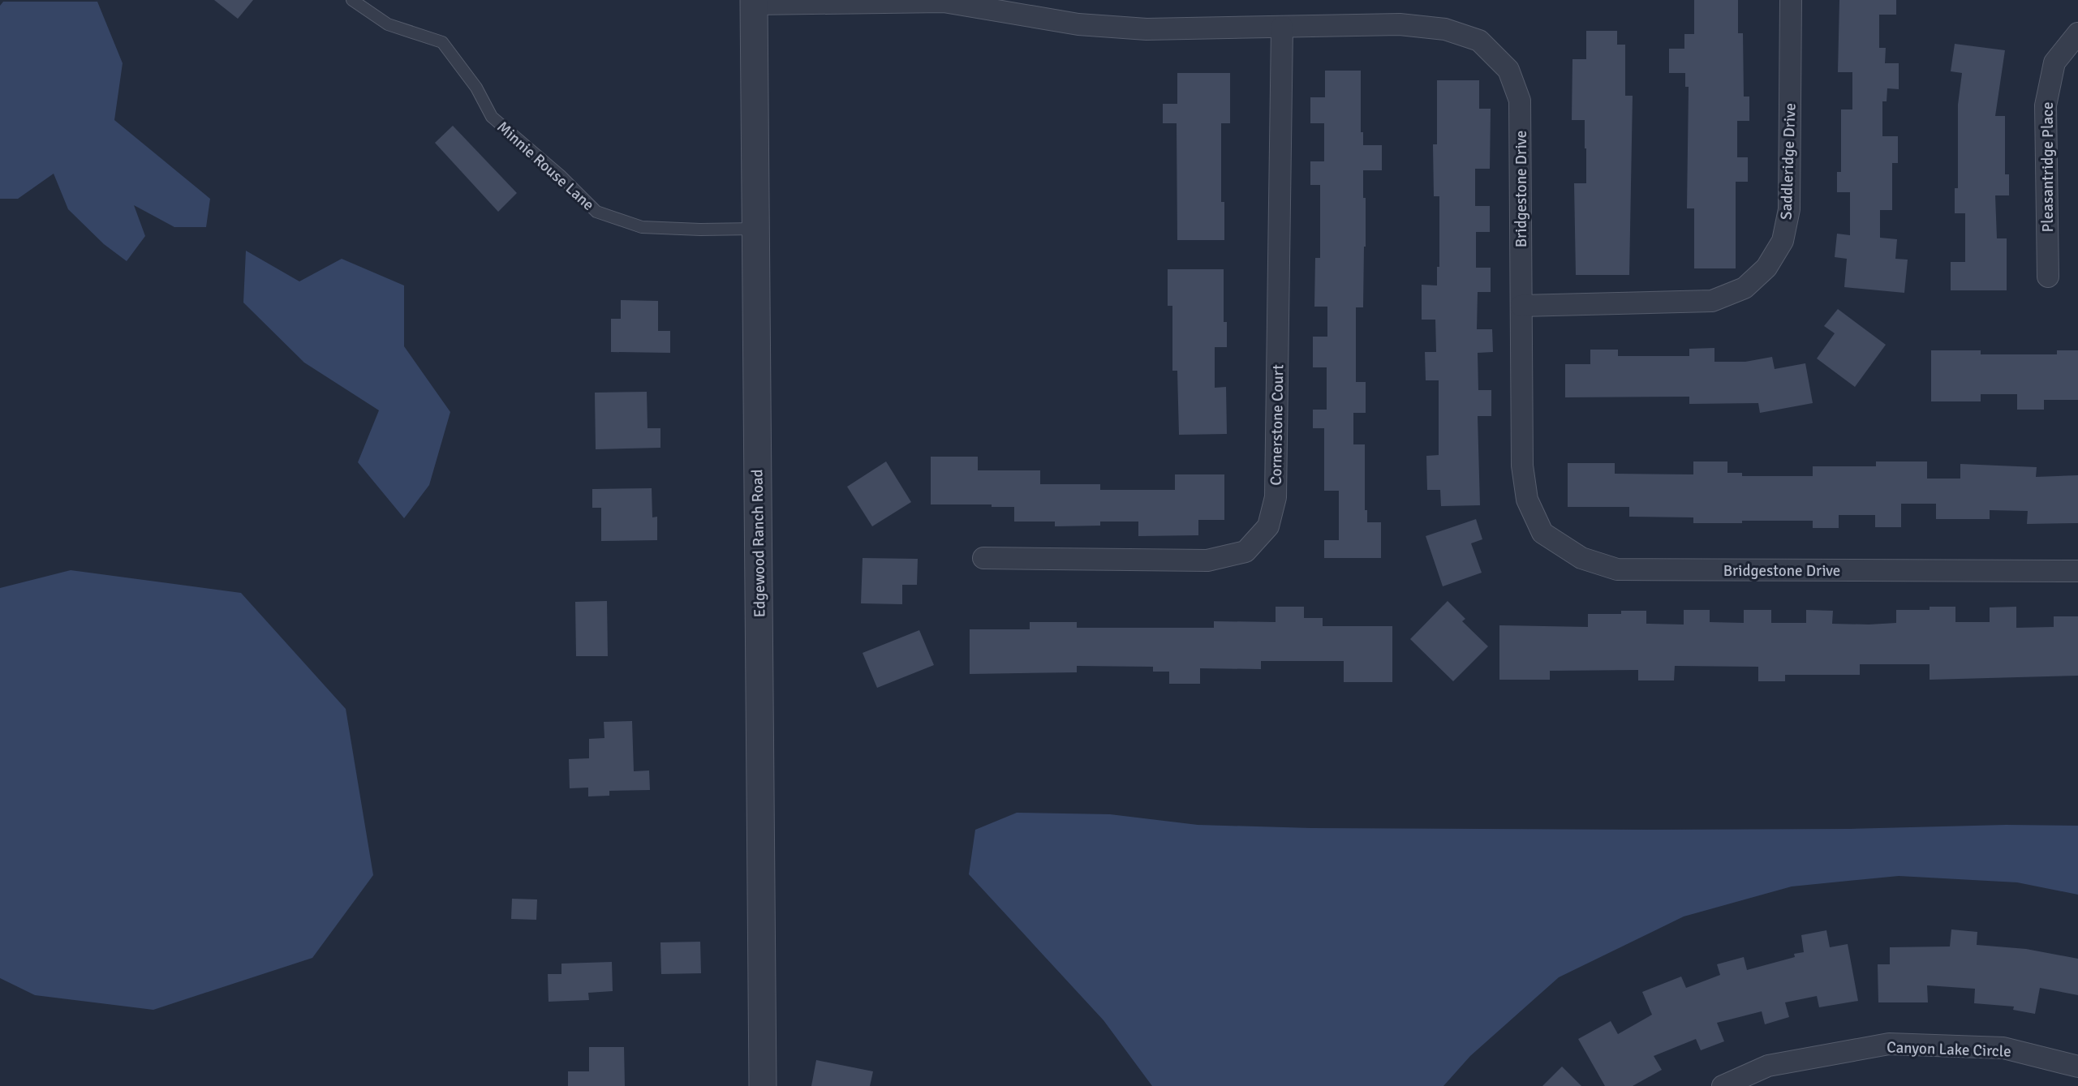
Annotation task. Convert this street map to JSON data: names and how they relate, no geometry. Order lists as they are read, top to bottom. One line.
{"streets":{"street":["Saddleridge Drive","Pleasantridge Place","Bridgestone Drive","Cornerstone Court","Edgewood Ranch Road","Canyon Lake Circle"],"lane":["Minnie Rouse Lane"]},"crossings":[["Saddleridge Drive","Bridgestone Drive"],["Minnie Rouse Lane","Edgewood Ranch Road"],["Bridgestone Drive","Cornerstone Court"],["Bridgestone Drive","Edgewood Ranch Road"]]}
